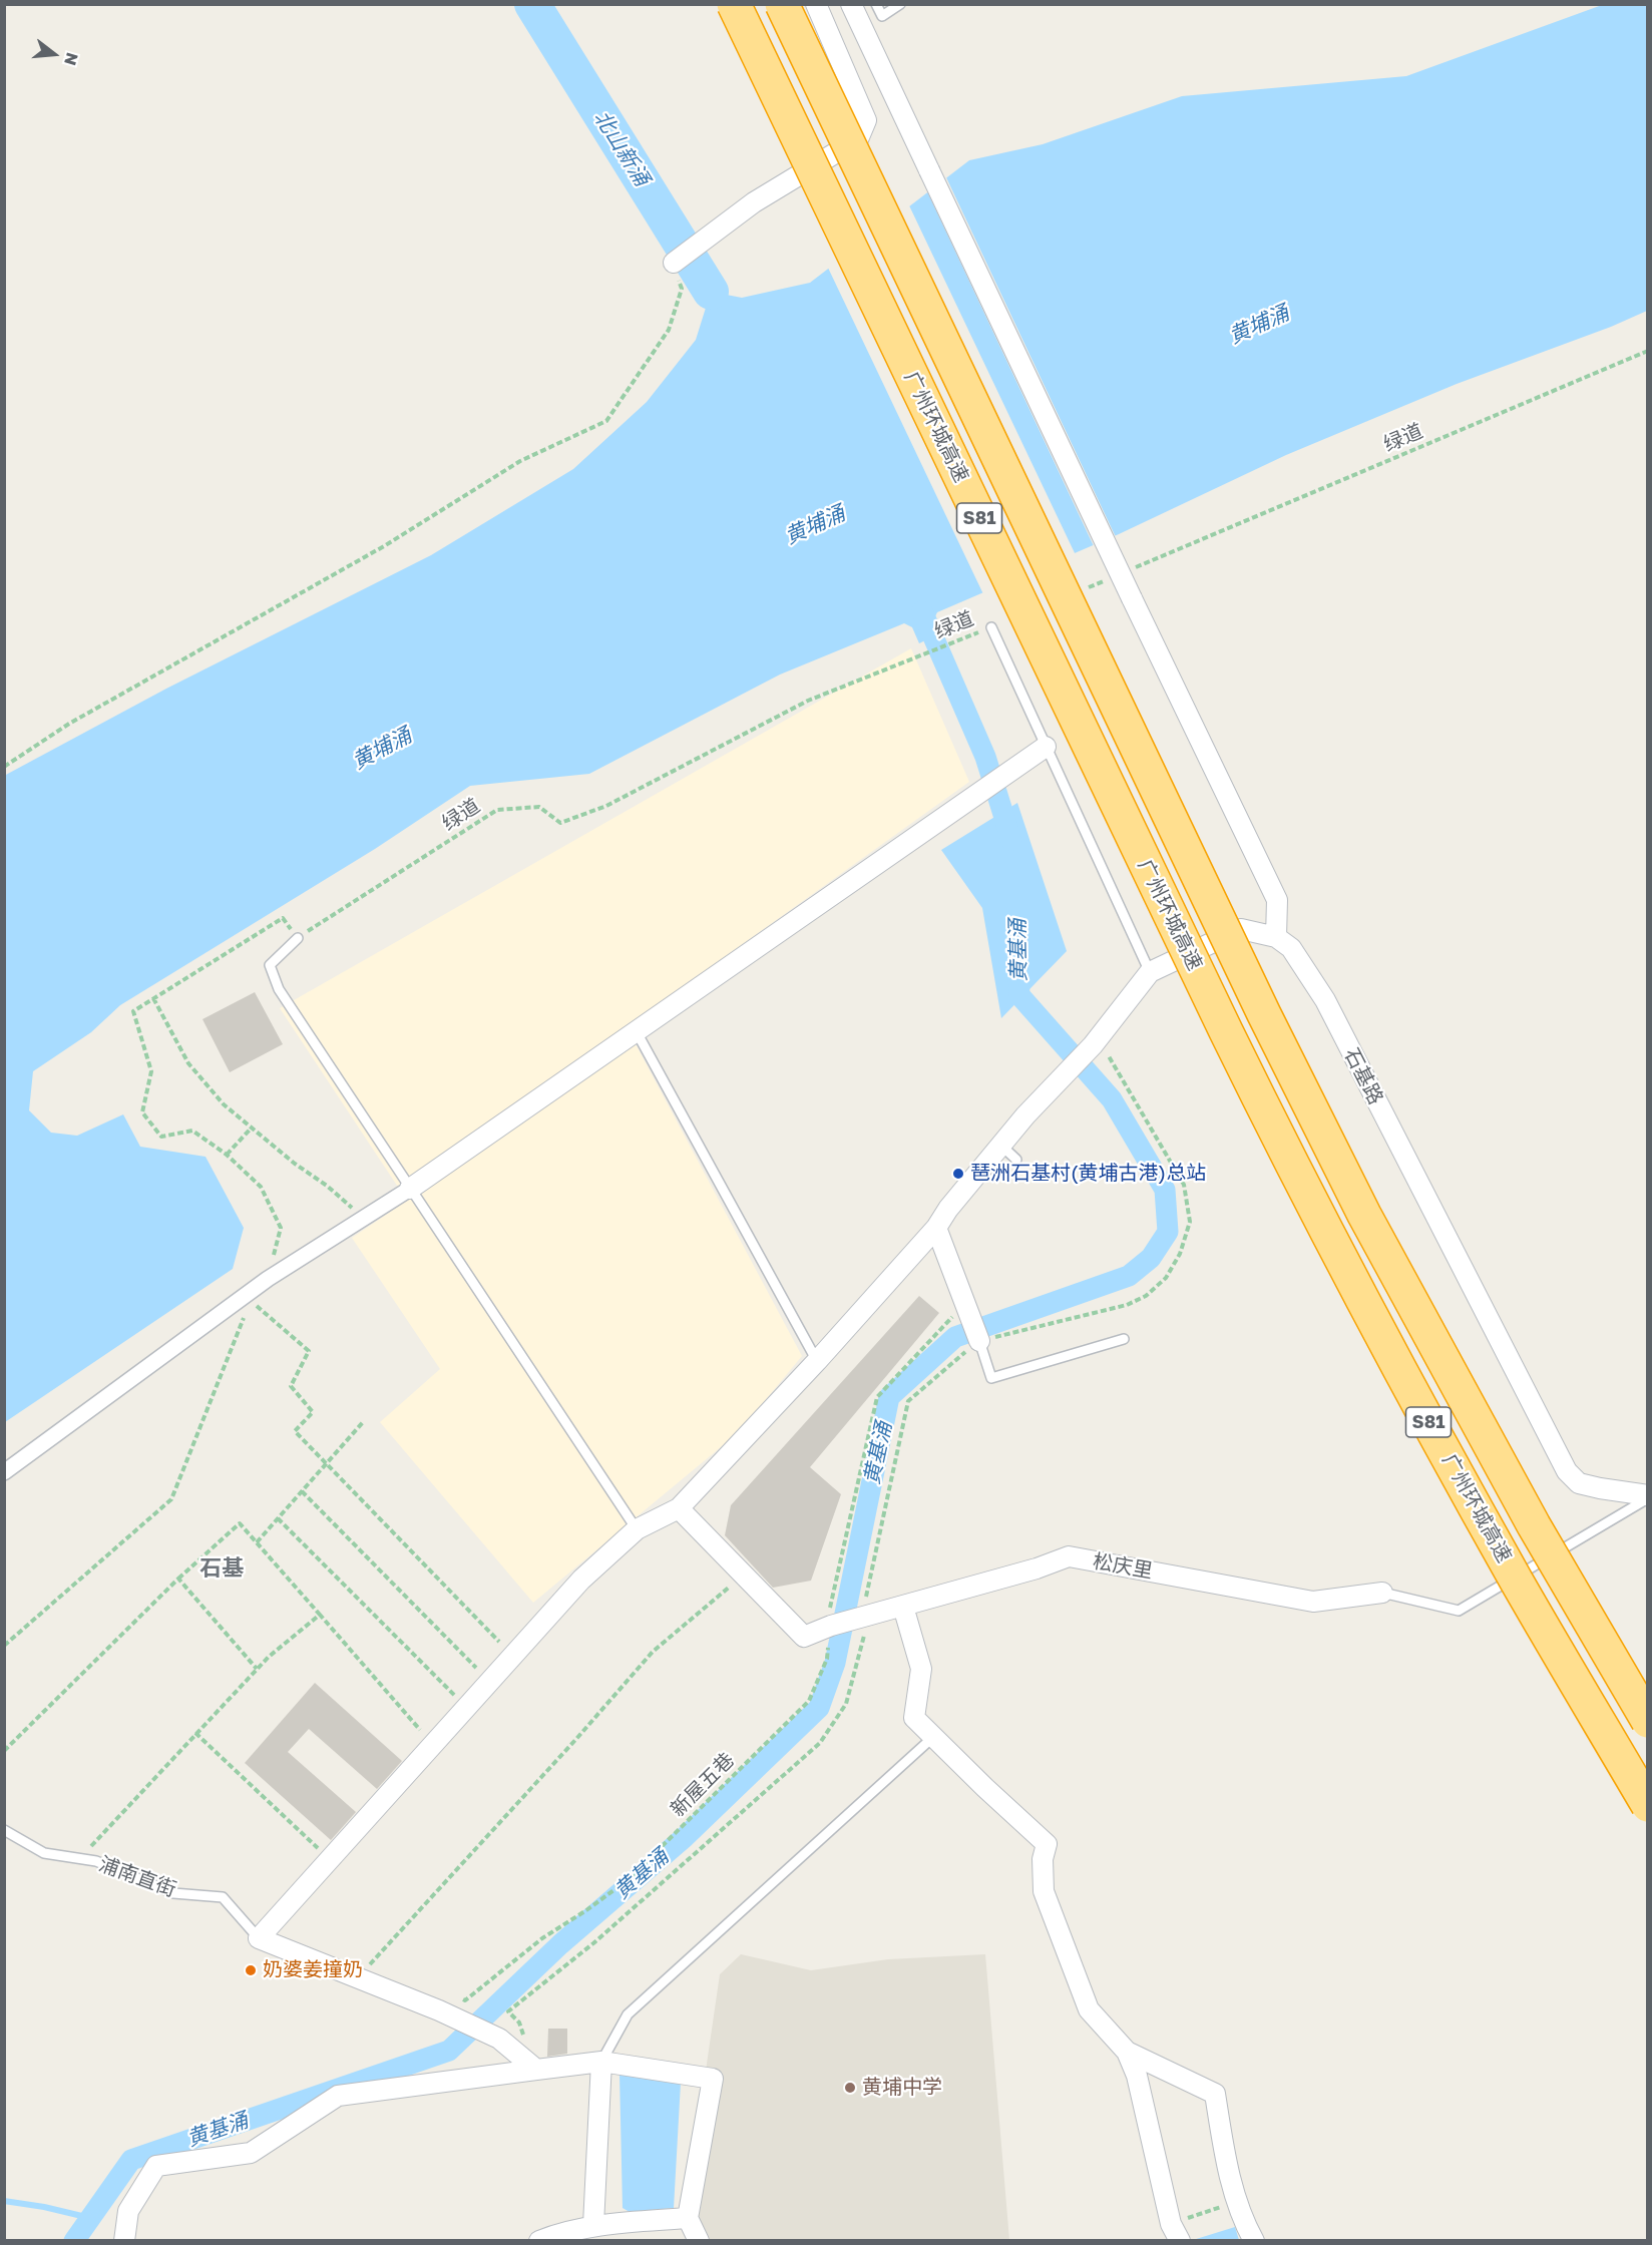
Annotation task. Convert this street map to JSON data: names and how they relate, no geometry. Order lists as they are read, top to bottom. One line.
{"streets":{"highway":["广州环城高速","S81"],"street":["石基路","松庆里"],"lane":["浦南直街"],"path":["绿道","新屋五巷"]},"crossings":[["松庆里","新屋五巷"]],"districts":["石基"],"water":["北山新涌","黄埔涌","黄基涌"],"places":["琶洲石基村(黄埔古港)总站","奶婆姜撞奶","黄埔中学"],"north":"right"}
